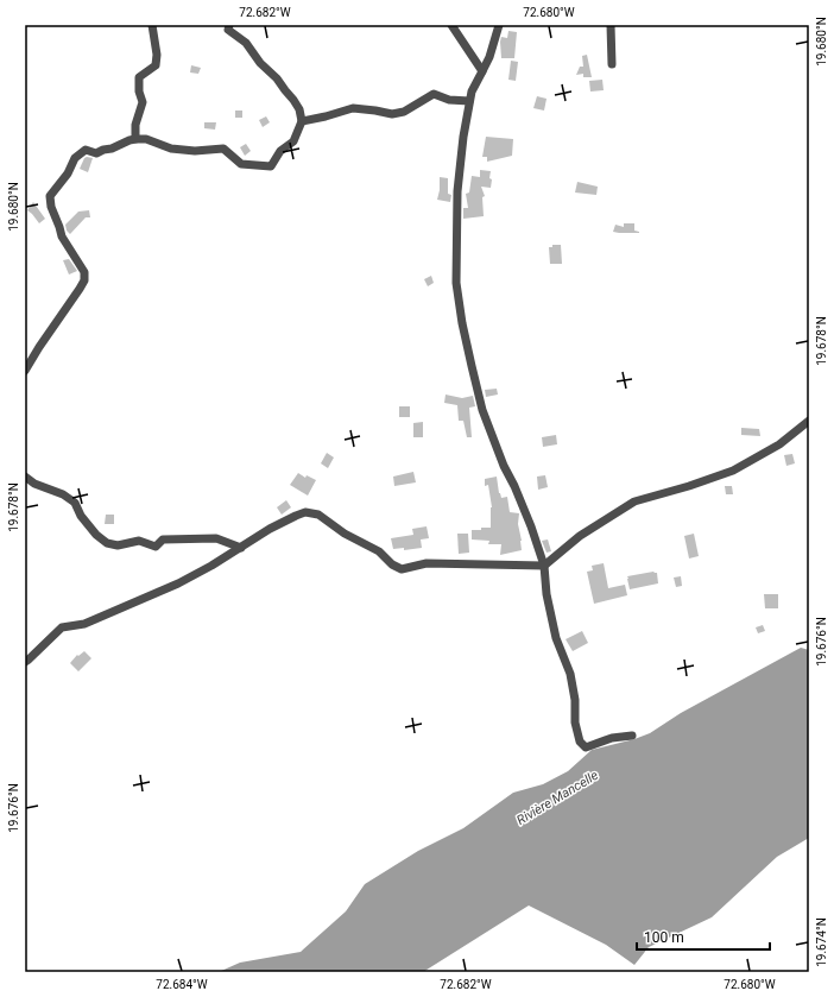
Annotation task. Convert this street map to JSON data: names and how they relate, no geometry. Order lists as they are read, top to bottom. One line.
{"water":["Rivière Mancelle"],"scale_bar":"100 m","coordinates":["72.682°W","72.680°W","19.680°N","19.678°N","19.676°N","19.674°N","72.684°W"]}
